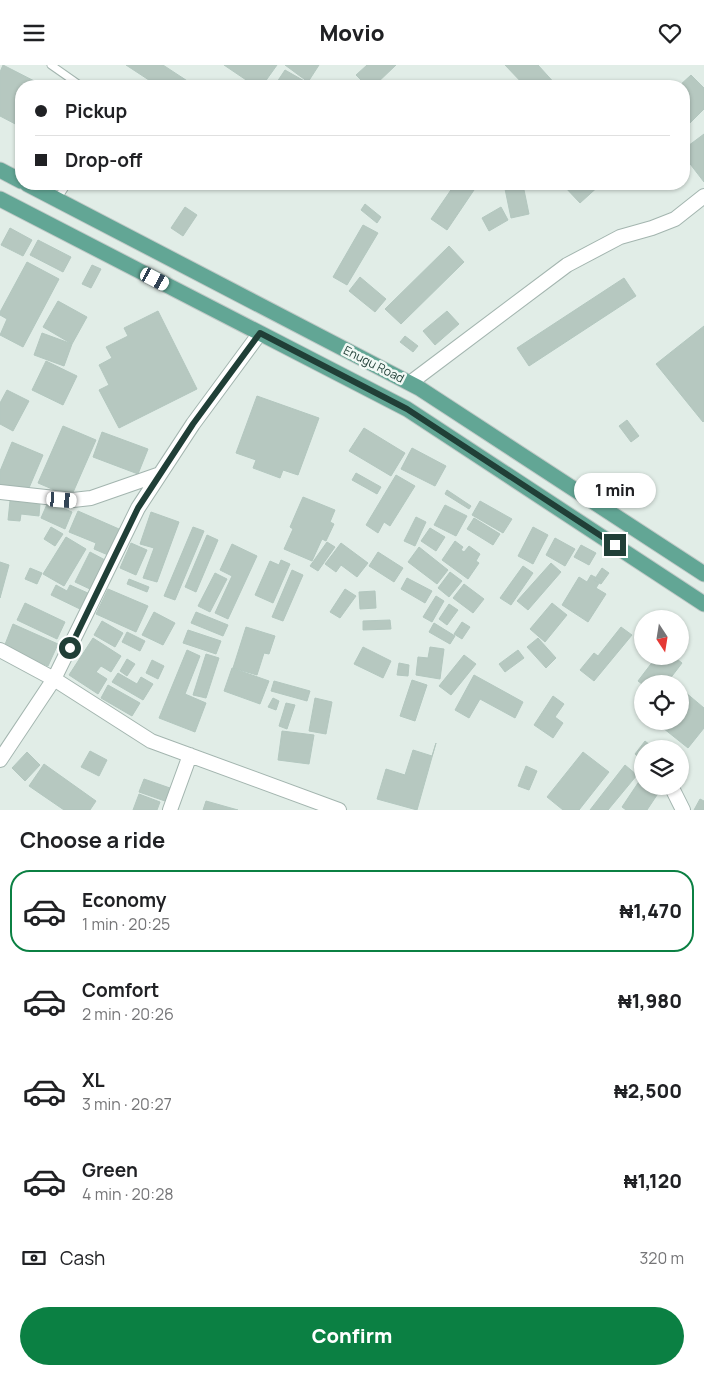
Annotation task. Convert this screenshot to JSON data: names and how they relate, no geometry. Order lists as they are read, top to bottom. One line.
{"streets":{"main road":["Enugu Road"]},"north":"bottom","page":{"header":"Movio","banner":["Pickup","Drop-off"],"bubble":"1 min","heading":"Choose a ride","list":[{"name":"Economy","note":"1 min · 20:25","value":"₦1,470"},{"name":"Comfort","note":"2 min · 20:26","value":"₦1,980"},{"name":"XL","note":"3 min · 20:27","value":"₦2,500"},{"name":"Green","note":"4 min · 20:28","value":"₦1,120"}],"pay":["Cash","320 m"],"buttons":"Confirm"}}
